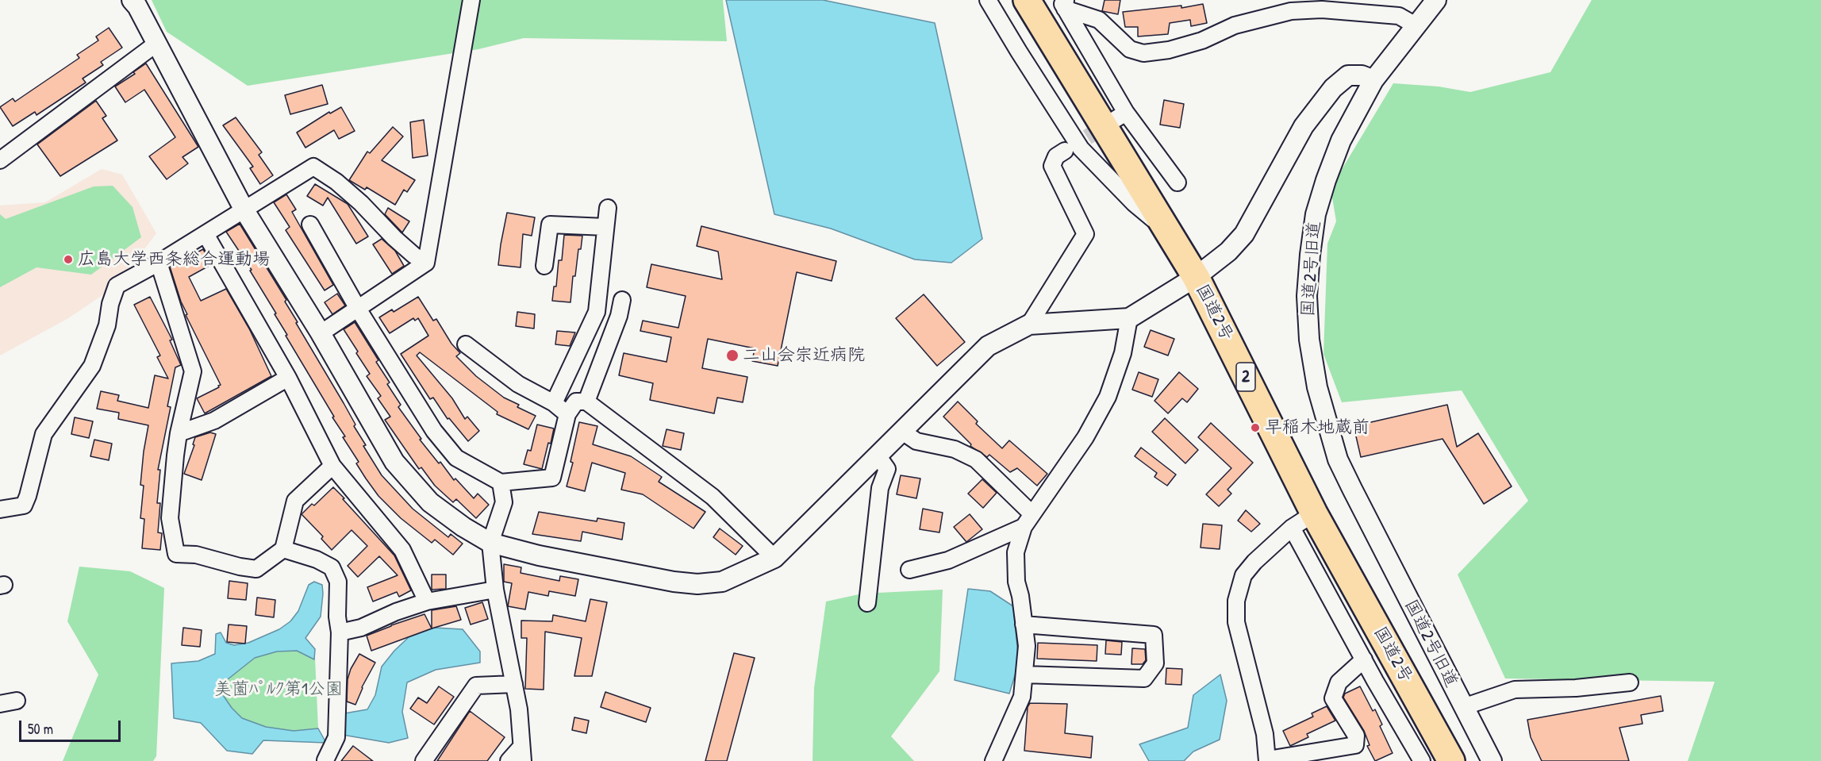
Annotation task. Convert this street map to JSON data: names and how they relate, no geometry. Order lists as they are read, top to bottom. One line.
{"streets":{"highway":["国道2号","2"],"street":["国道2号旧道"]},"parks":["美薗ﾊﾟﾙｸ第1公園"],"places":["広島大学西条総合運動場","二山会宗近病院","早稲木地蔵前"],"scale_bar":"50 m"}
